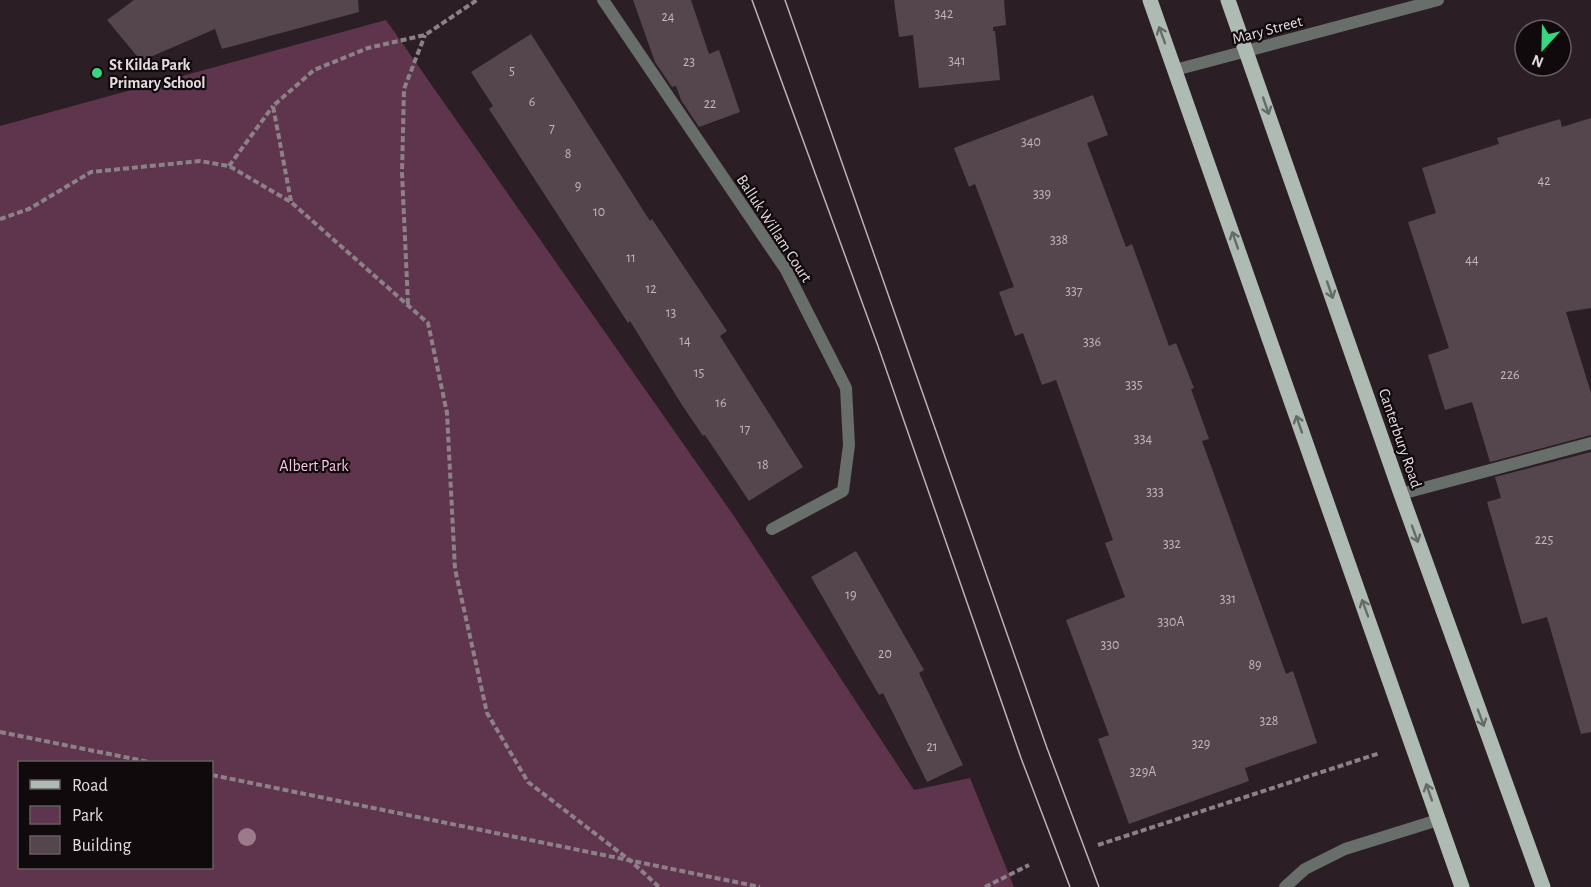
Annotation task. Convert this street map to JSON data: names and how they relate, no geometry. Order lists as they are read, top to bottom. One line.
{"streets":{"main road":["Canterbury Road"],"street":["Mary Street","Balluk Willam Court"]},"crossings":[["Mary Street","Canterbury Road"]],"parks":["Albert Park"],"places":["St Kilda Park Primary School"],"house_numbers":["342","24","341","23","5","6","22","7","340","8","42","9","339","10","338","11","44","12","337","13","14","336","15","226","335","16","17","334","18","333","225","332","19","331","330A","330","20","89","328","329","21","329A"],"legend":["Road","Park","Building"],"north":"bottom"}
